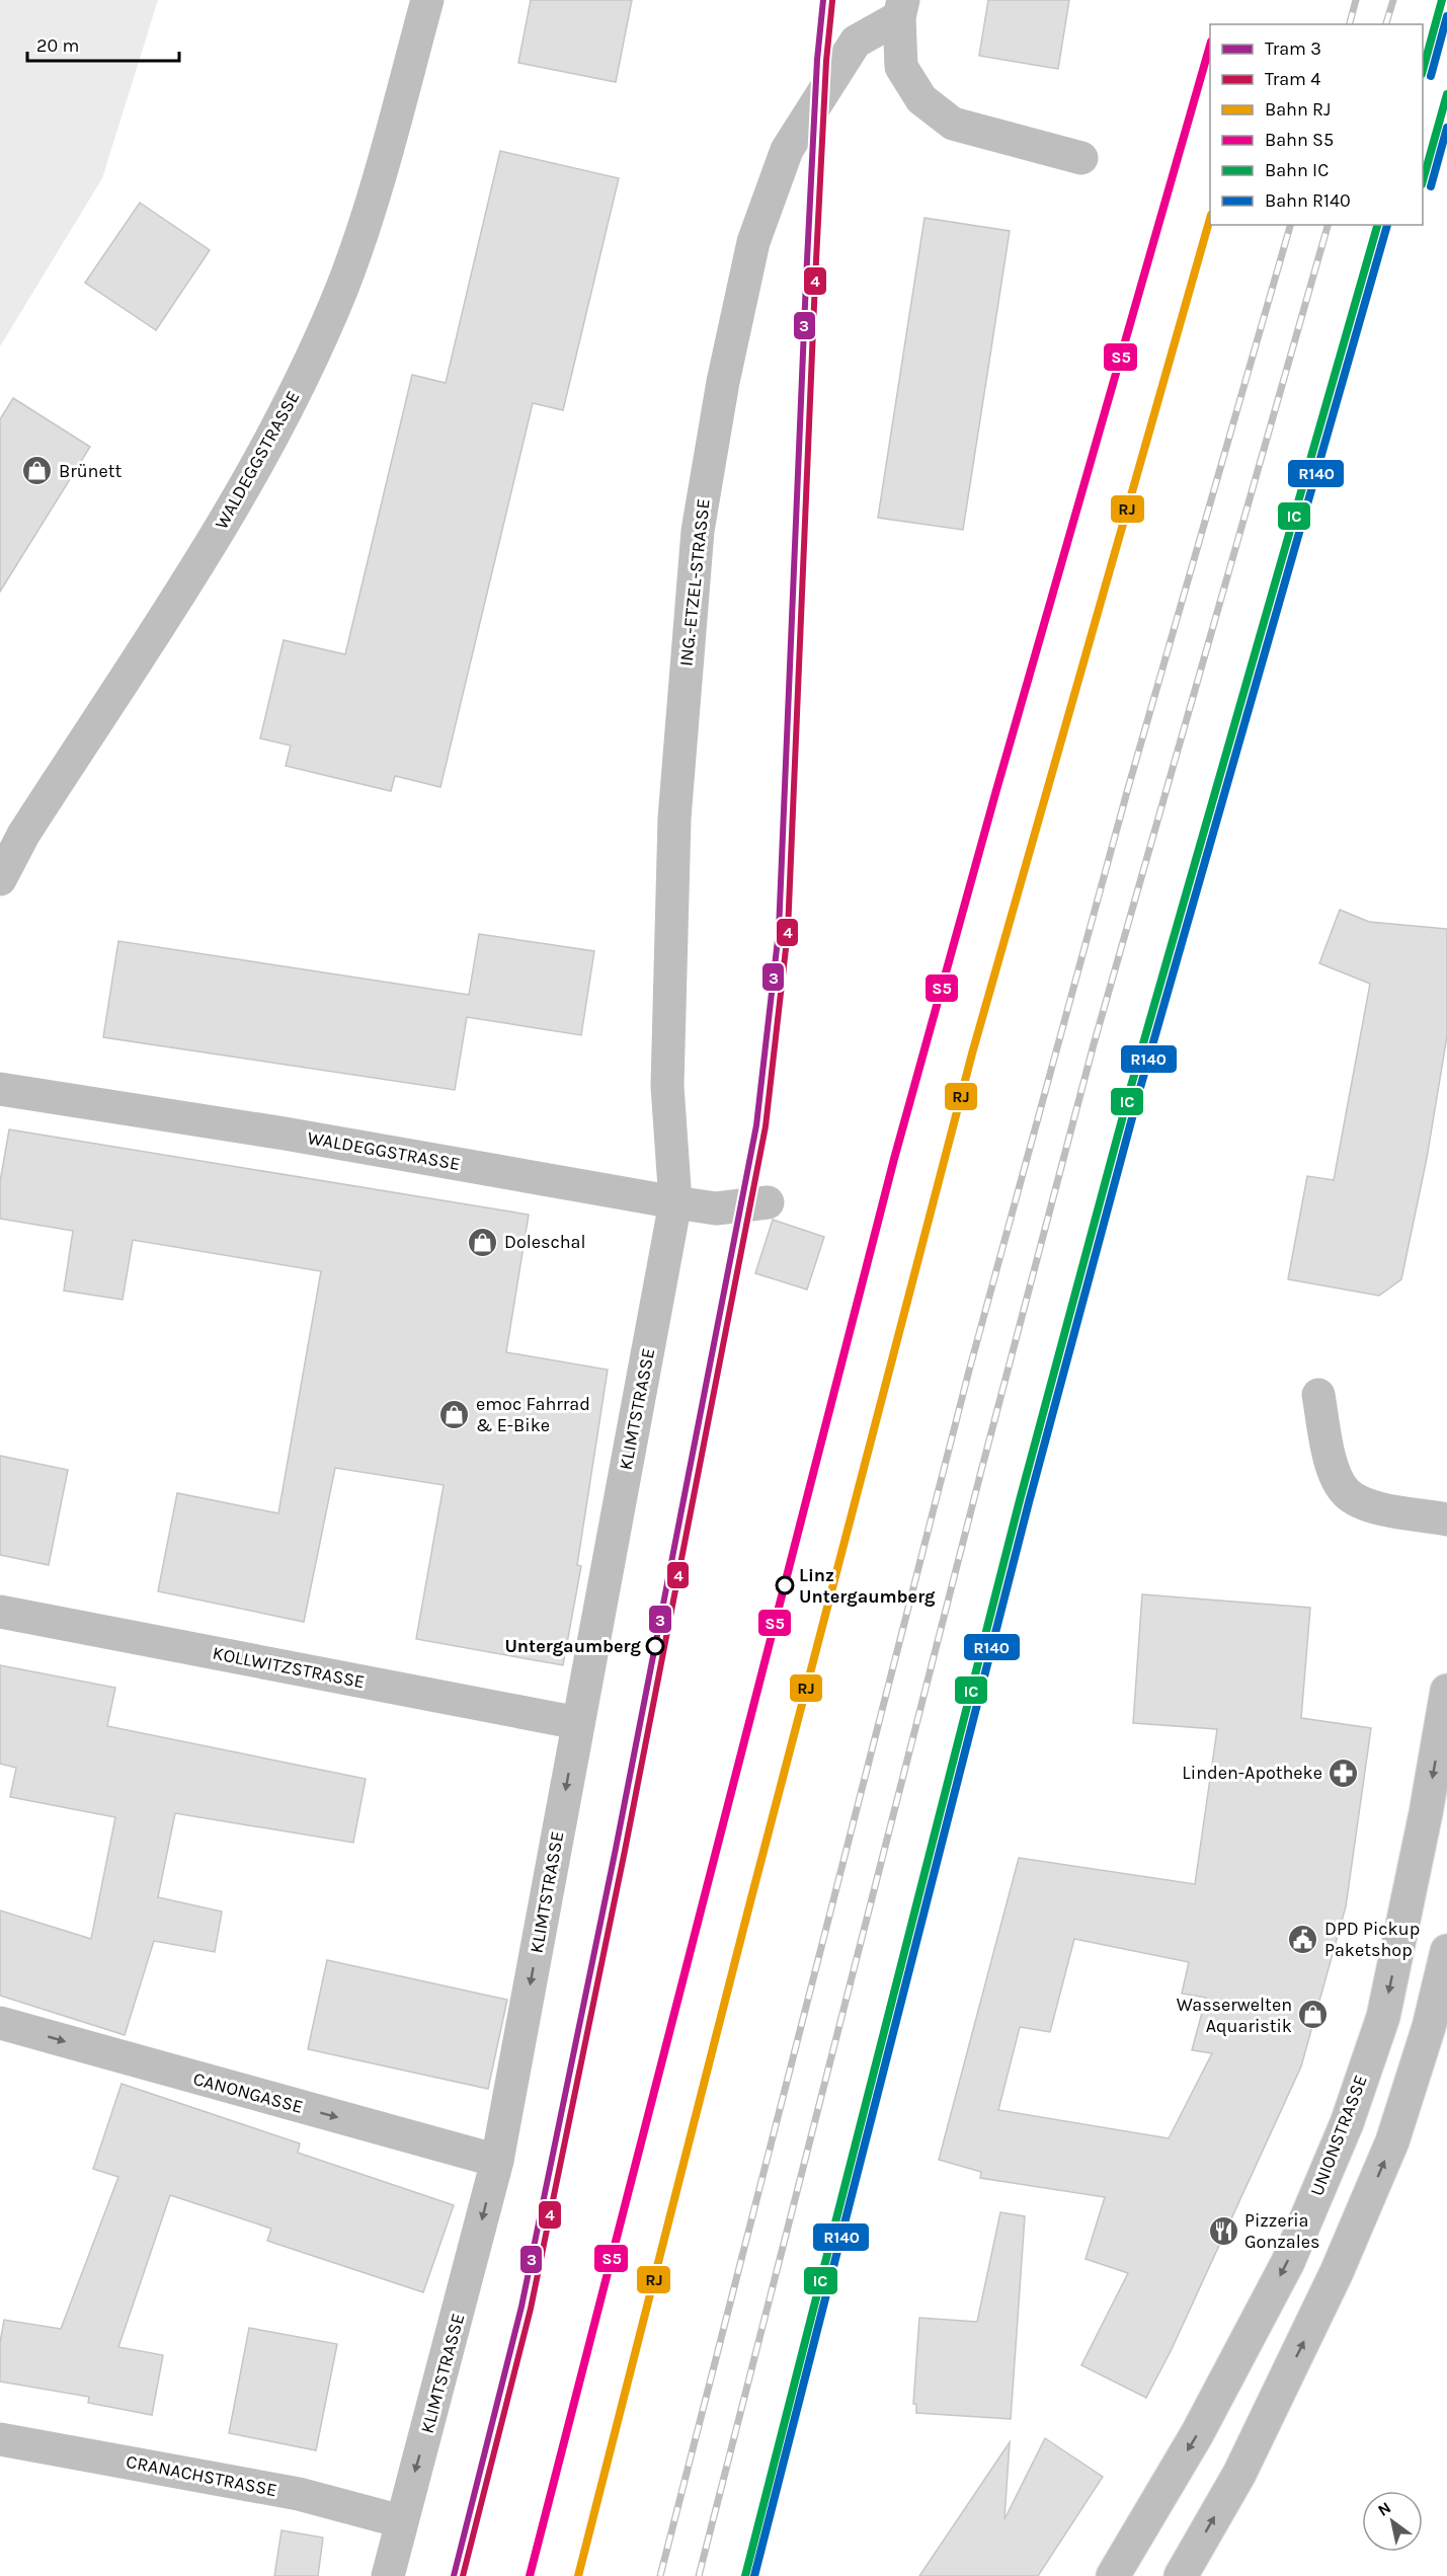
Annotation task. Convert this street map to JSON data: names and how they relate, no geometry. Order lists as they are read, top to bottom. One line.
{"streets":{"street":["WALDEGGSTRASSE","ING.-ETZEL-STRASSE","KLIMTSTRASSE","KOLLWITZSTRASSE","CANONGASSE","UNIONSTRASSE","CRANACHSTRASSE"]},"crossings":[["WALDEGGSTRASSE","ING.-ETZEL-STRASSE"],["WALDEGGSTRASSE","KLIMTSTRASSE"],["ING.-ETZEL-STRASSE","KLIMTSTRASSE"],["KLIMTSTRASSE","KOLLWITZSTRASSE"],["KLIMTSTRASSE","CANONGASSE"],["KLIMTSTRASSE","CRANACHSTRASSE"]],"one_way":["KLIMTSTRASSE","CANONGASSE"],"places":{"shop":["Brünett","Doleschal","emoc Fahrrad & E-Bike","Wasserwelten Aquaristik"],"other":["Linz Untergaumberg","Untergaumberg"],"pharmacy":["Linden-Apotheke"],"public building":["DPD Pickup Paketshop"],"restaurant":["Pizzeria Gonzales"]},"lines":["tram line 3","rail line IC","tram line 4","rail line R140","rail line S5","rail line RJ"],"legend":["Tram 3","Tram 4","Bahn RJ","Bahn S5","Bahn IC","Bahn R140"],"scale_bar":"20 m","north":"top left"}
